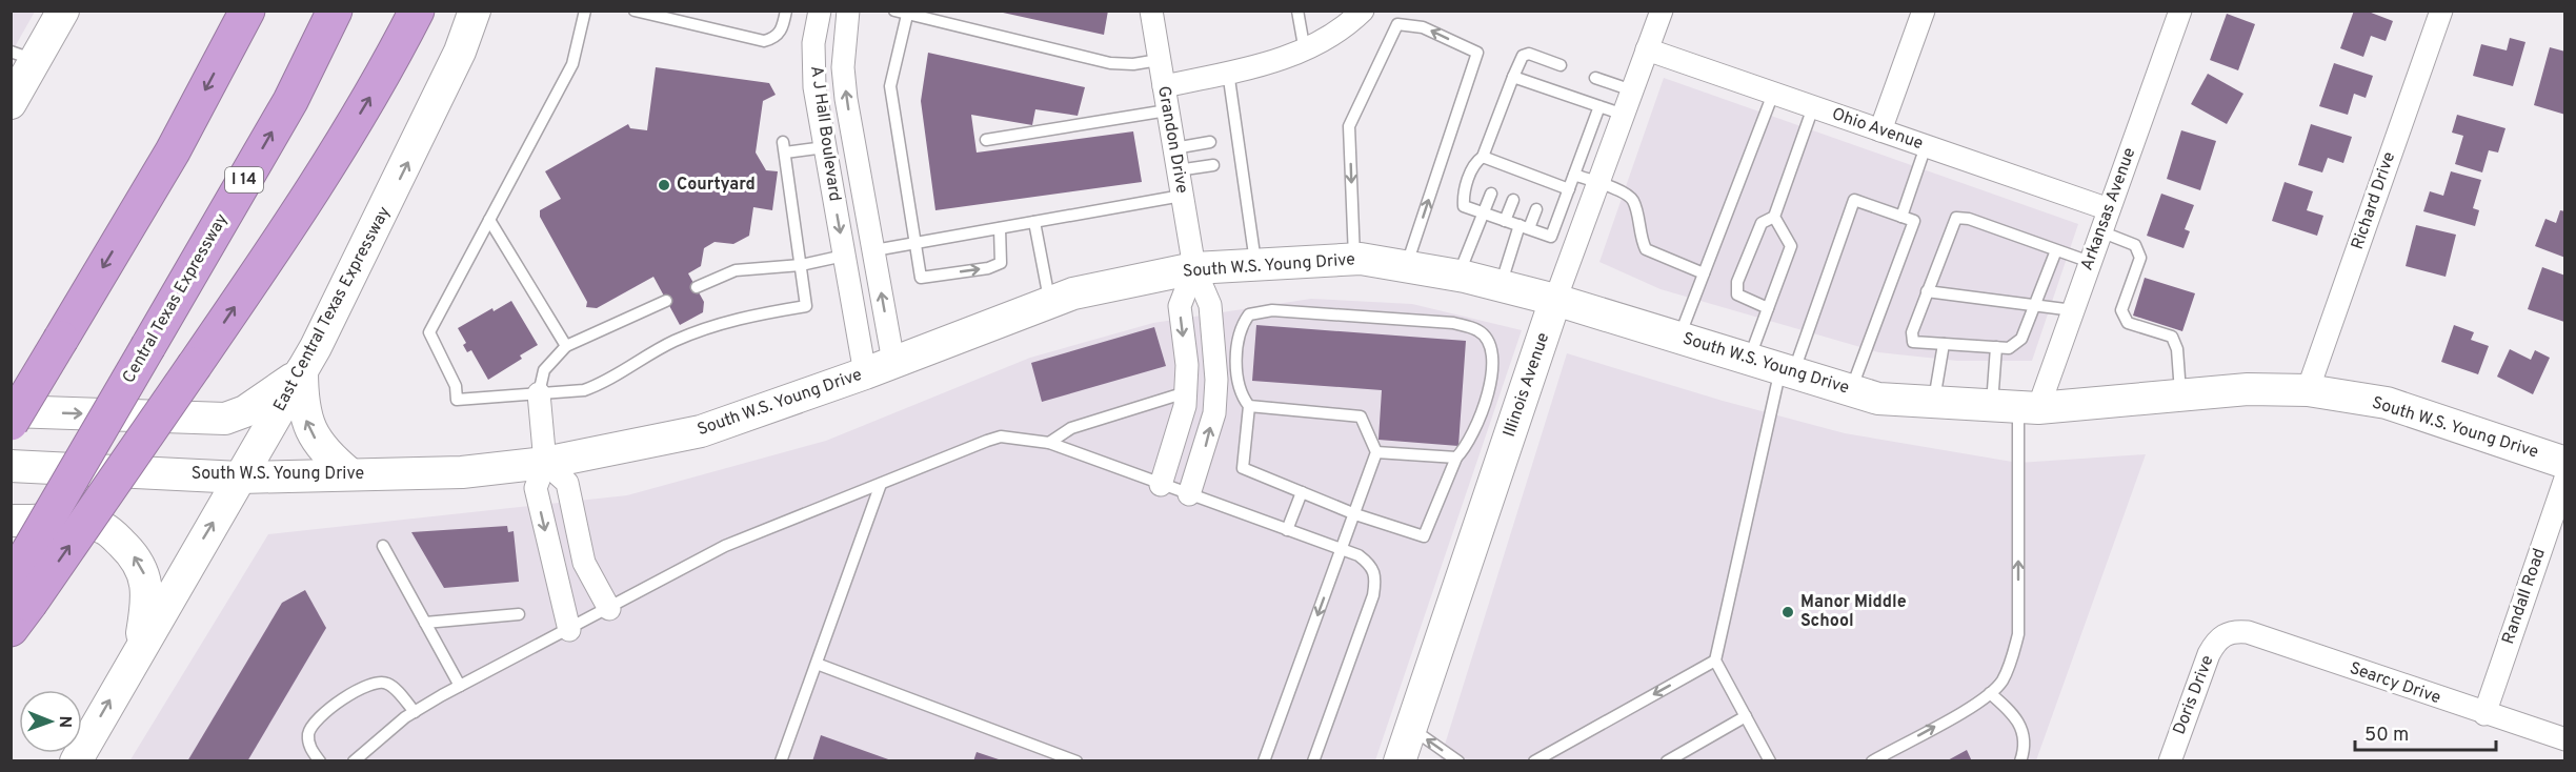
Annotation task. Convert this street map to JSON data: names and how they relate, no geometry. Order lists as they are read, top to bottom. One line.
{"streets":{"highway":["I 14","Central Texas Expressway"],"main road":["South W.S. Young Drive","East Central Texas Expressway","Illinois Avenue"],"street":["Ohio Avenue","A J Hall Boulevard","Grandon Drive","Richard Drive","Arkansas Avenue","Randall Road","Searcy Drive","Doris Drive"]},"crossings":[["Ohio Avenue","Arkansas Avenue"],["Ohio Avenue","Illinois Avenue"],["A J Hall Boulevard","South W.S. Young Drive"],["Grandon Drive","South W.S. Young Drive"],["Richard Drive","South W.S. Young Drive"],["Arkansas Avenue","South W.S. Young Drive"],["South W.S. Young Drive","East Central Texas Expressway"],["South W.S. Young Drive","Illinois Avenue"],["Randall Road","Searcy Drive"],["Searcy Drive","Doris Drive"]],"one_way":["East Central Texas Expressway"],"places":["Courtyard","Manor Middle School"],"scale_bar":"50 m","north":"right"}
